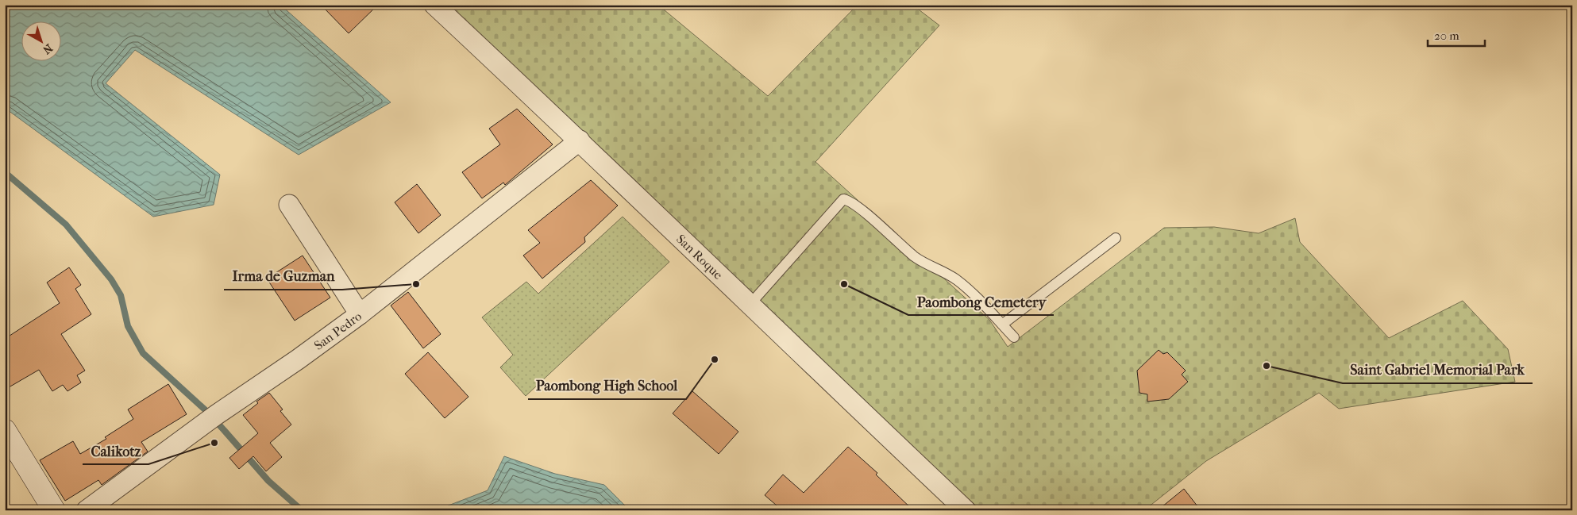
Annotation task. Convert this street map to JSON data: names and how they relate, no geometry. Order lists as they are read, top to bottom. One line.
{"streets":{"street":["San Roque","San Pedro"]},"crossings":[["San Roque","San Pedro"]],"places":["Irma de Guzman","Paombong Cemetery","Paombong High School","Saint Gabriel Memorial Park","Calikotz"],"scale_bar":"20 m","north":"bottom right"}
